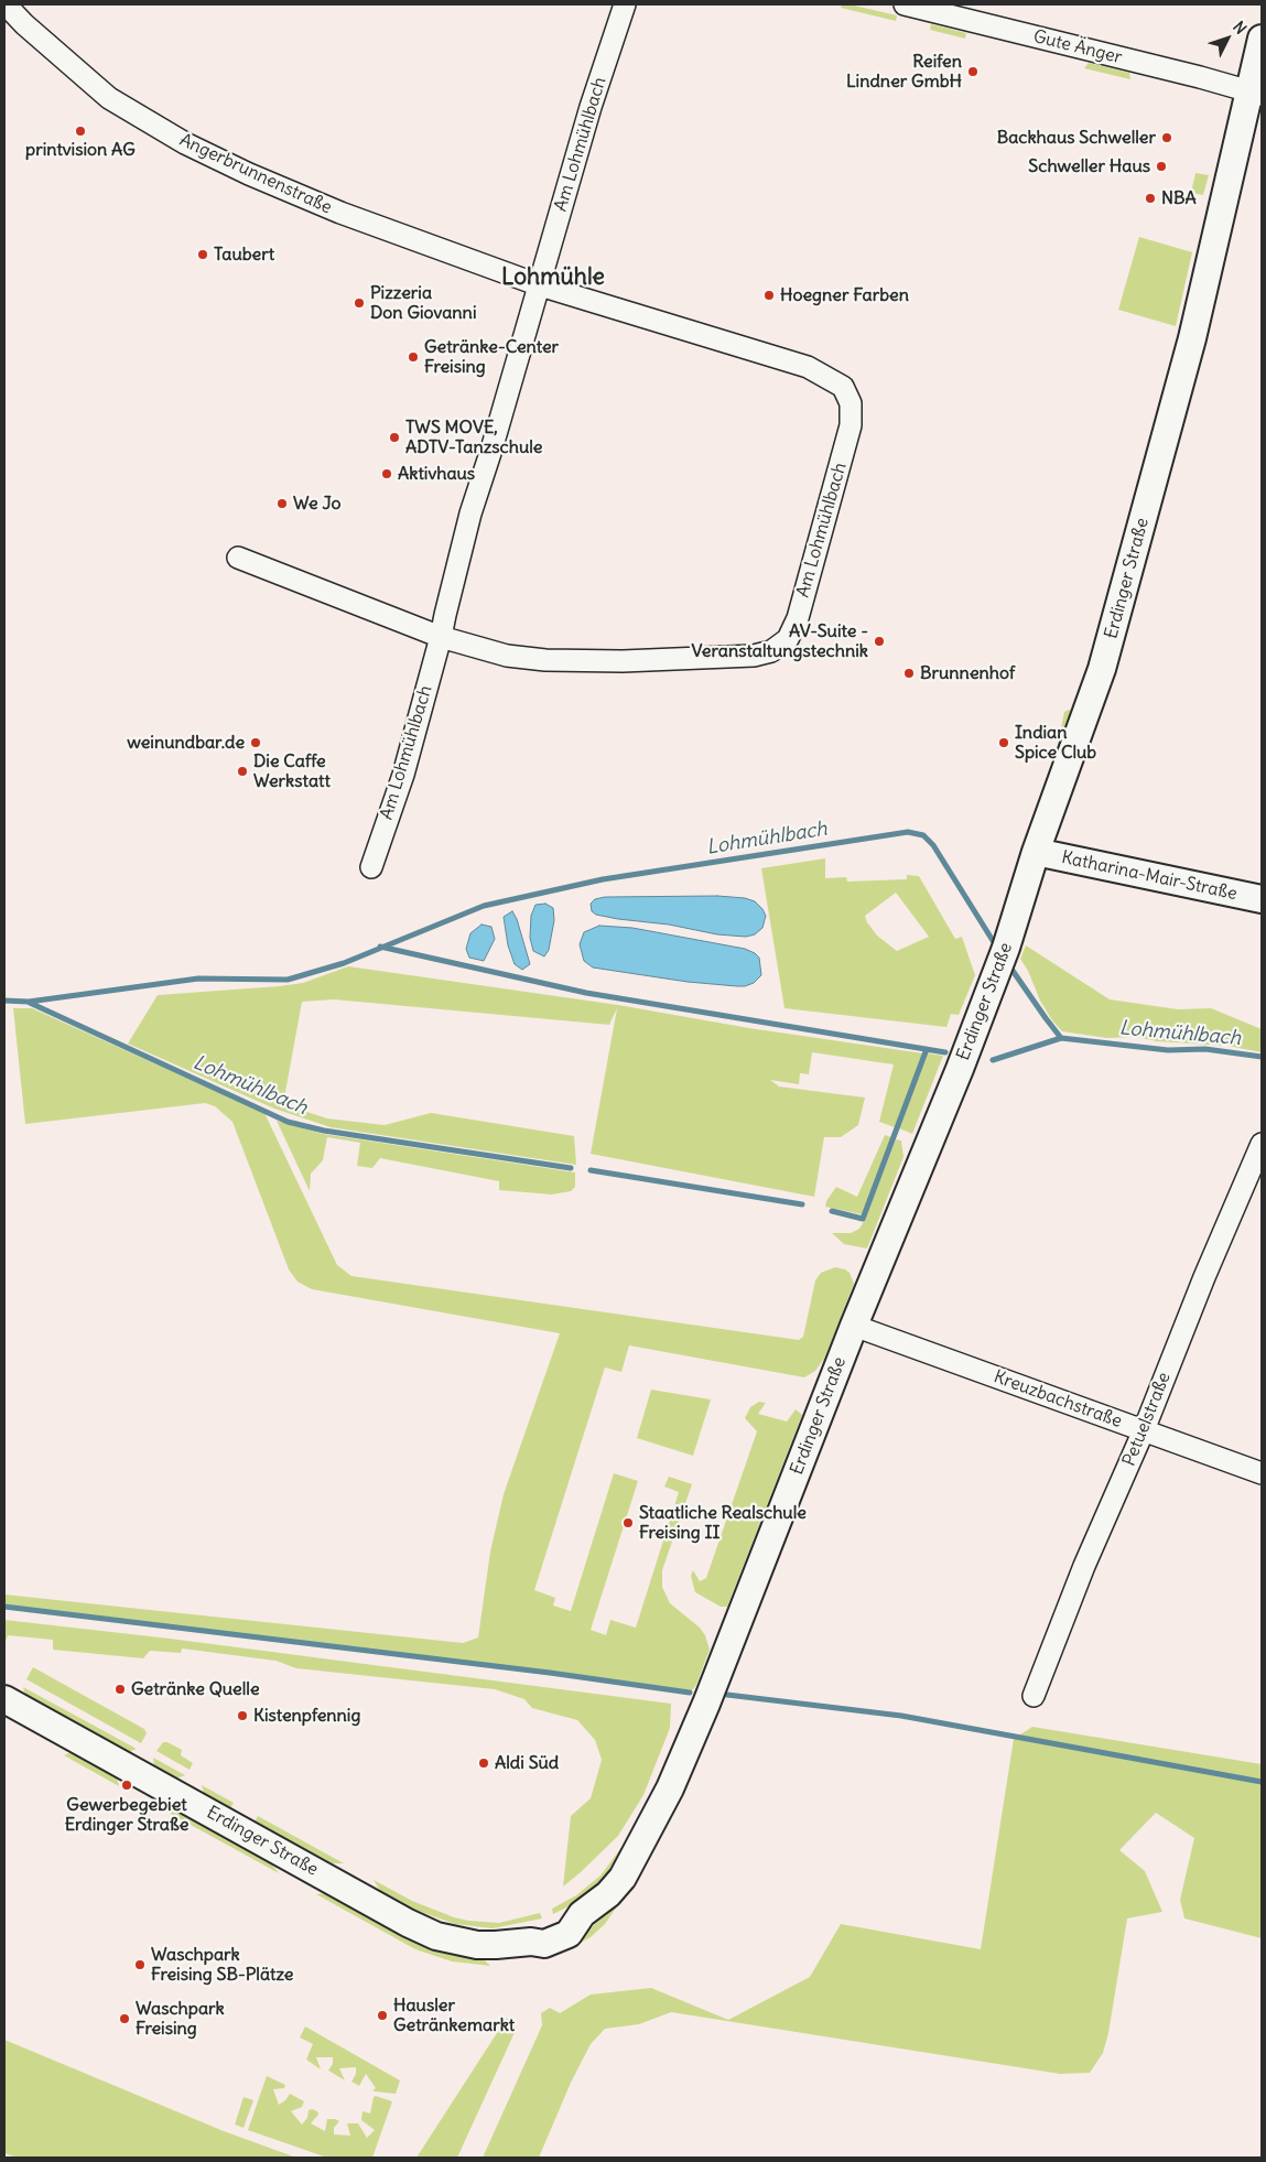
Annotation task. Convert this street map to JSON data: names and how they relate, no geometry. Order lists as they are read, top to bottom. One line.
{"streets":{"street":["Gute Änger","Am Lohmühlbach","Angerbrunnenstraße","Erdinger Straße","Katharina-Mair-Straße","Kreuzbachstraße","Petuelstraße"]},"crossings":[["Gute Änger","Erdinger Straße"],["Am Lohmühlbach","Angerbrunnenstraße"],["Erdinger Straße","Katharina-Mair-Straße"],["Erdinger Straße","Kreuzbachstraße"],["Kreuzbachstraße","Petuelstraße"]],"districts":["Lohmühle"],"water":["Lohmühlbach"],"places":["Reifen Lindner GmbH","printvision AG","Backhaus Schweller","Schweller Haus","NBA","Taubert","Hoegner Farben","Pizzeria Don Giovanni","Getränke-Center Freising","TWS MOVE, ADTV-Tanzschule","Aktivhaus","We Jo","AV-Suite - Veranstaltungstechnik","Brunnenhof","weinundbar.de","Indian Spice Club","Die Caffe Werkstatt","Staatliche Realschule Freising II","Getränke Quelle","Kistenpfennig","Aldi Süd","Gewerbegebiet Erdinger Straße","Waschpark Freising SB-Plätze","Hausler Getränkemarkt","Waschpark Freising"],"north":"top right"}
